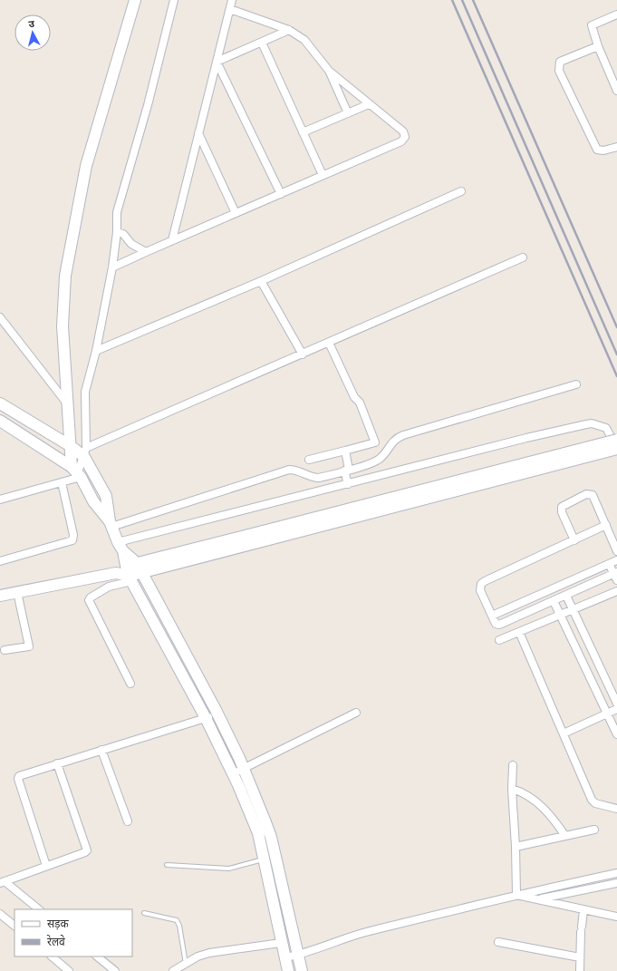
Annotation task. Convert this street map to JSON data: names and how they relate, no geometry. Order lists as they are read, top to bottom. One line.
{"legend":["सड़क","रेलवे"],"north":"top"}
